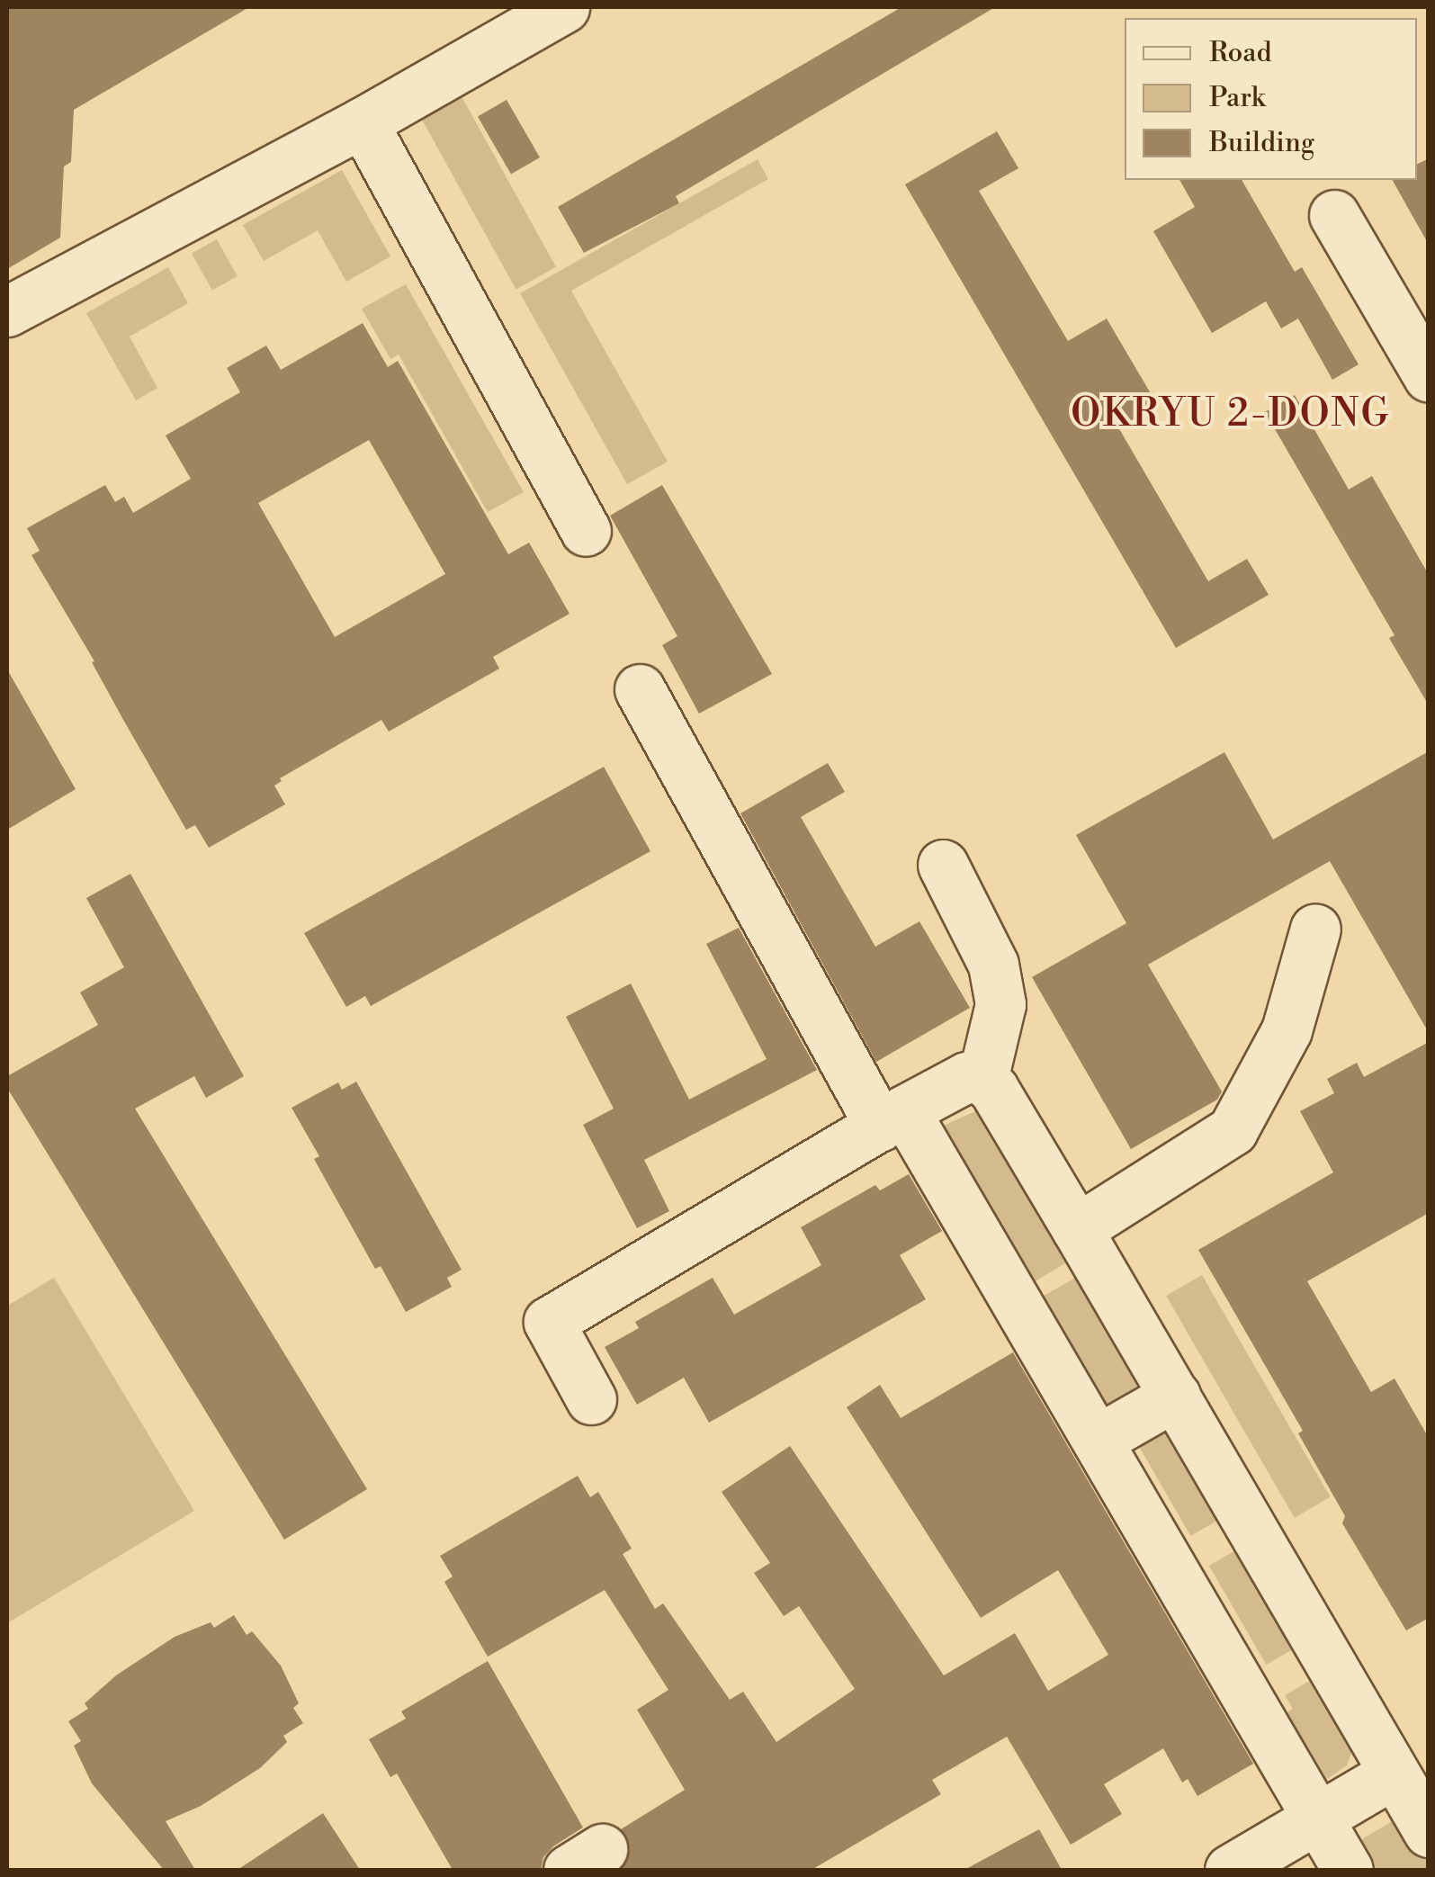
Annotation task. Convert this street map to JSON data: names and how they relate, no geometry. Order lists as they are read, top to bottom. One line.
{"districts":["OKRYU 2-DONG"],"legend":["Road","Park","Building"]}
